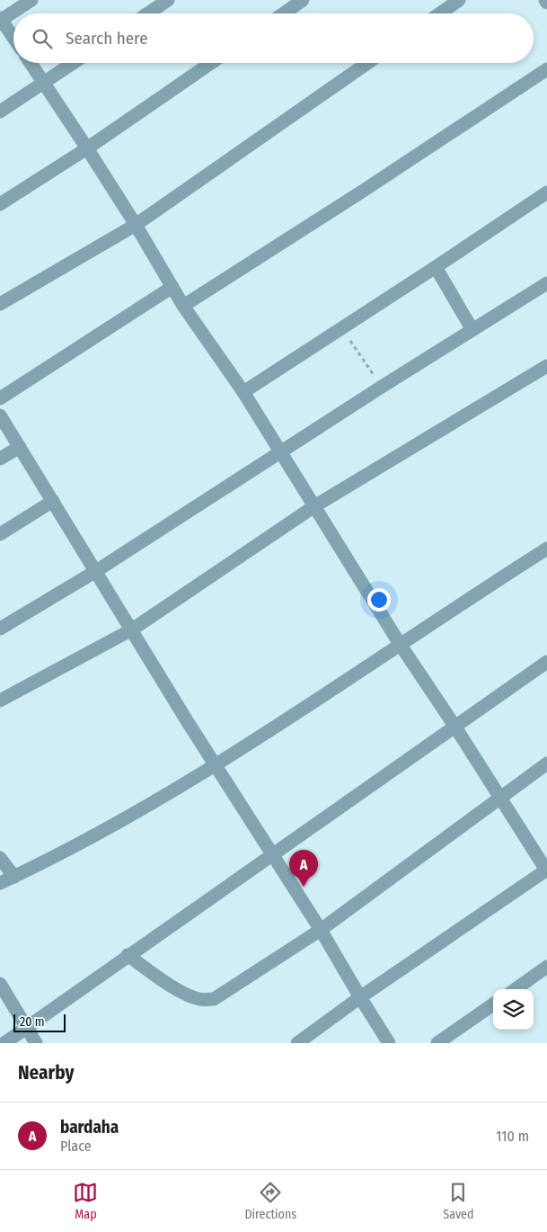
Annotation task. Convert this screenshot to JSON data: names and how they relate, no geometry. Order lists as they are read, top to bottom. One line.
{"scale_bar":"20 m","page":{"search":"Search here","pins":"A","scale":"20 m","heading":"Nearby","list":[{"mark":"A","name":"bardaha","note":"Place","value":"110 m"}],"nav":["Map","Directions","Saved"]}}
